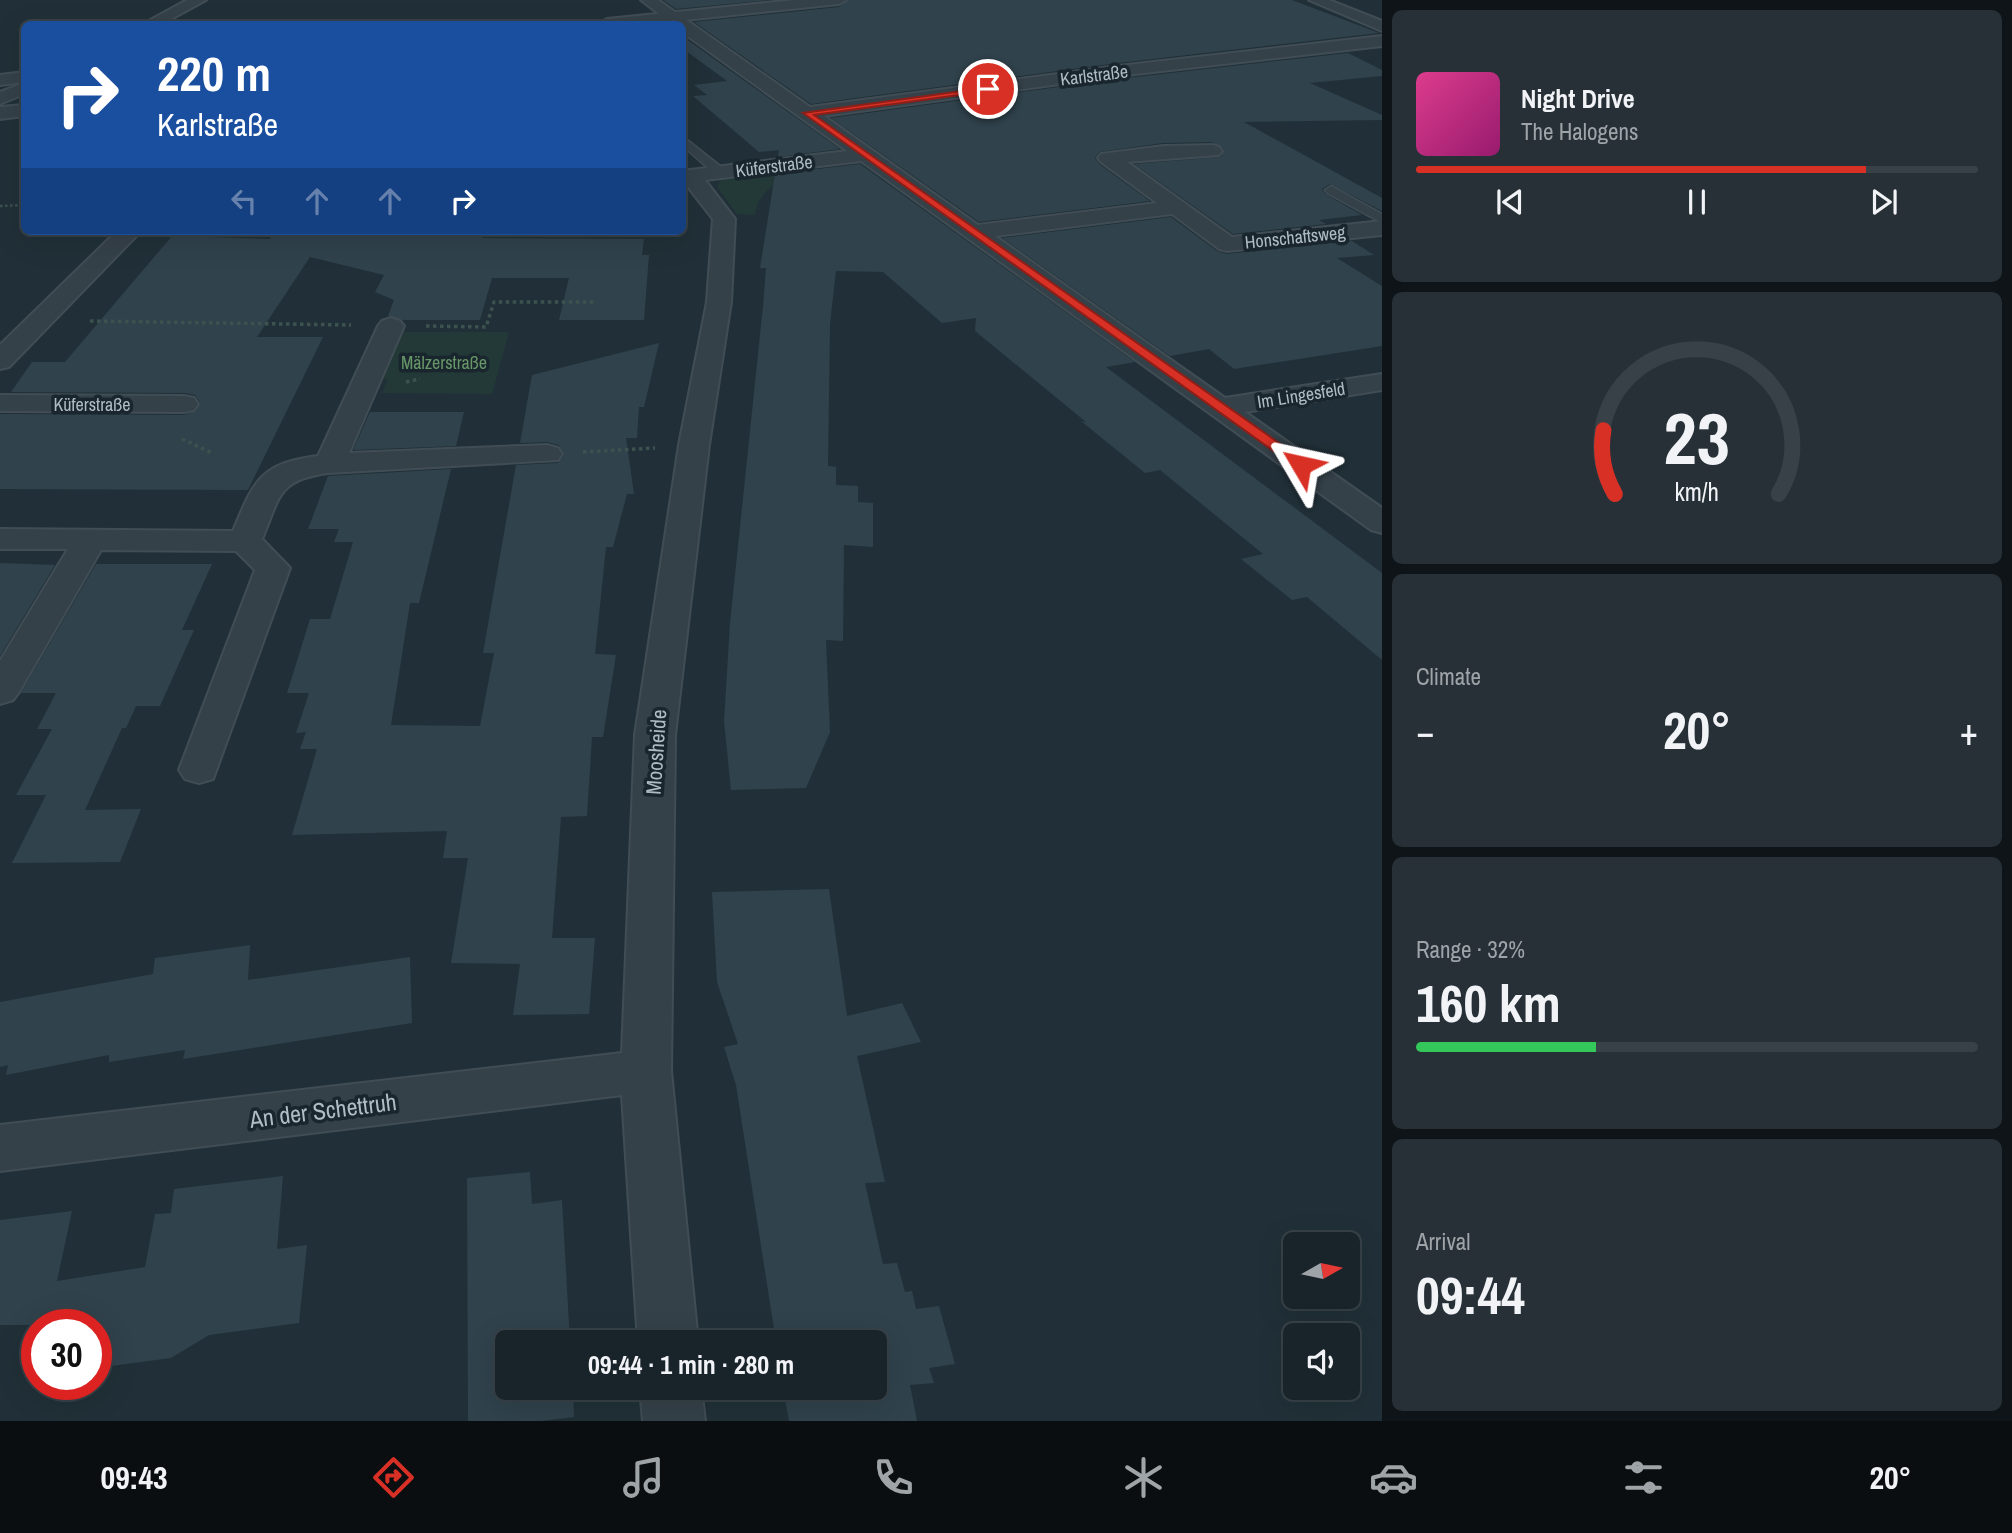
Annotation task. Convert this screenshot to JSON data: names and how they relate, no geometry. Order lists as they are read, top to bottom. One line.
{"streets":{"street":["Karlstraße","Küferstraße","Honschaftsweg","Im Lingesfeld","Moosheide","An der Schettruh"]},"crossings":[["Küferstraße","Moosheide"],["Moosheide","An der Schettruh"]],"parks":["Mälzerstraße"],"north":"right","page":{"turn":["220 m","Karlstraße"],"song":["Night Drive","The Halogens"],"tile":["Climate",["Range · 32%","160 km"],["Arrival","09:44"]],"heat":["−","20°","+"],"limit":"30","trip":"09:44 · 1 min · 280 m","tabs":["09:43","20°"],"gauge":["23","km/h"]}}
